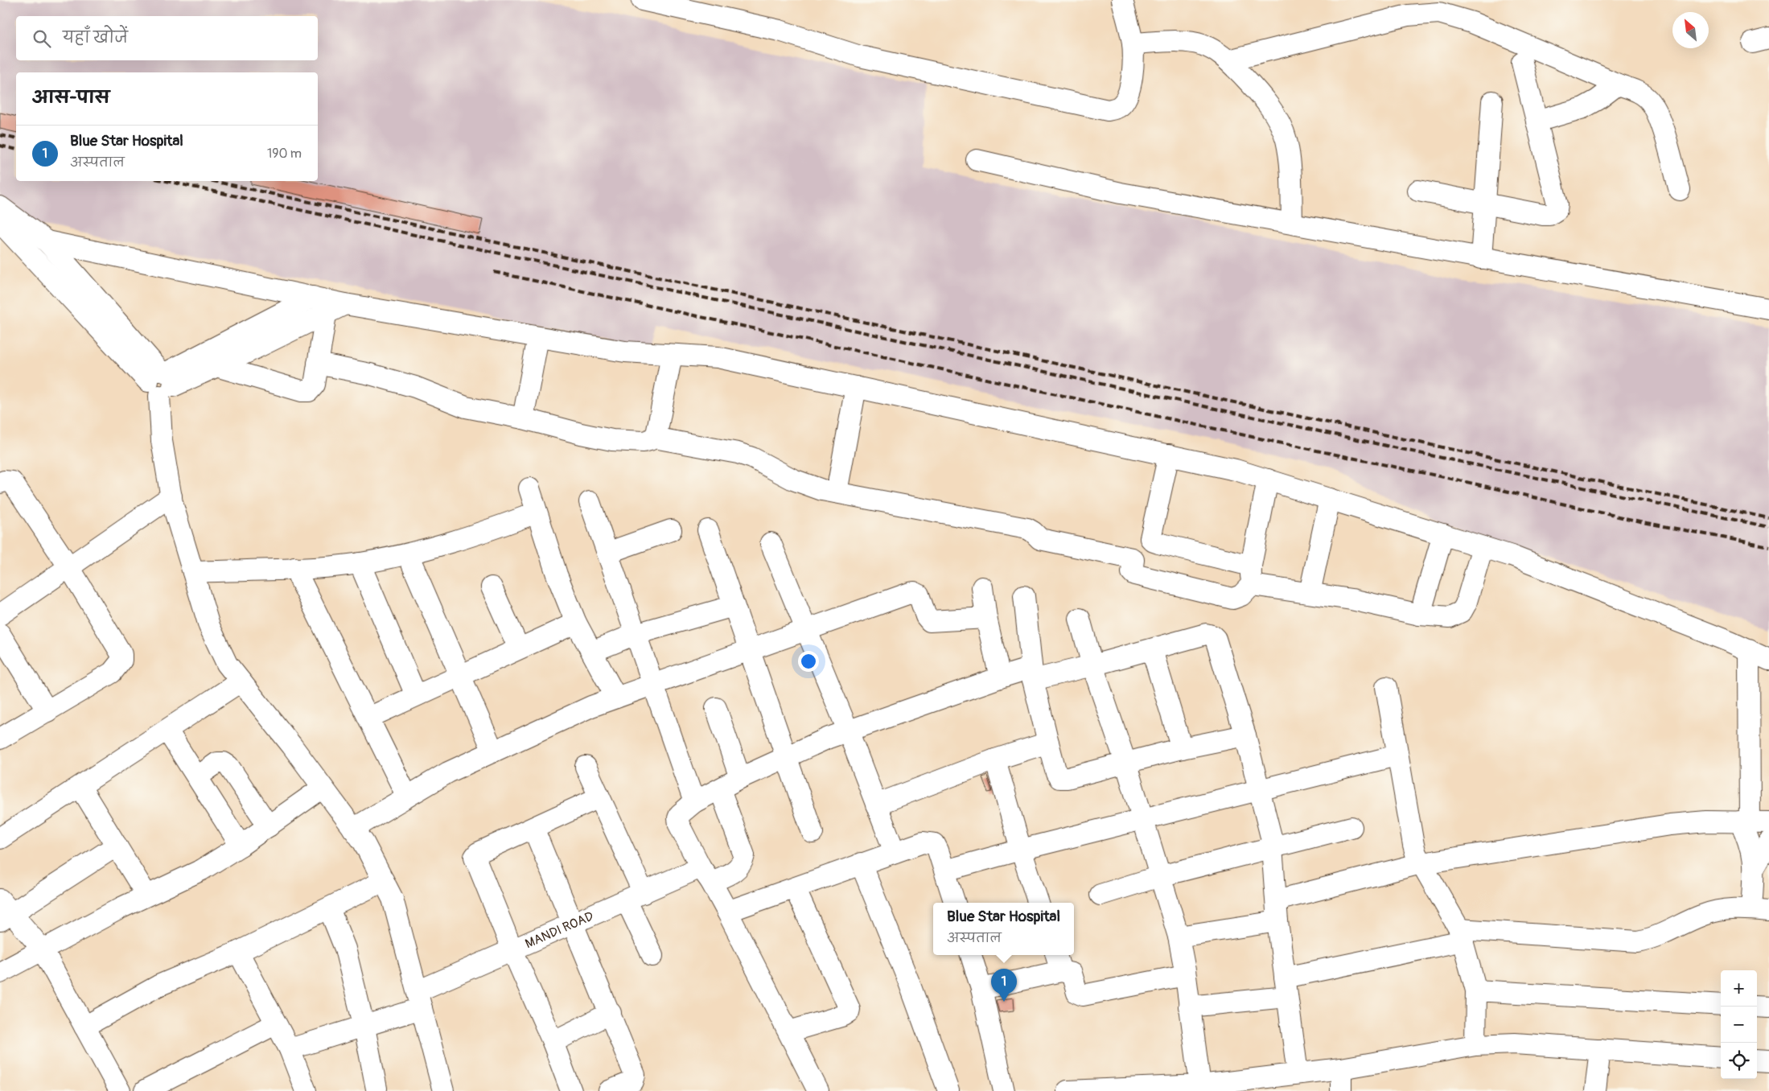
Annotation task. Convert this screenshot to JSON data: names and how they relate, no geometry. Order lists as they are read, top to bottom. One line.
{"streets":{"street":["MANDI ROAD"]},"north":"top left","page":{"search":"यहाँ खोजें","heading":"आस-पास","list":[{"mark":"1","name":"Blue Star Hospital","note":"अस्पताल","value":"190 m"}],"popup":["Blue Star Hospital","अस्पताल"],"pins":"1","map_buttons":["+","−"]}}
